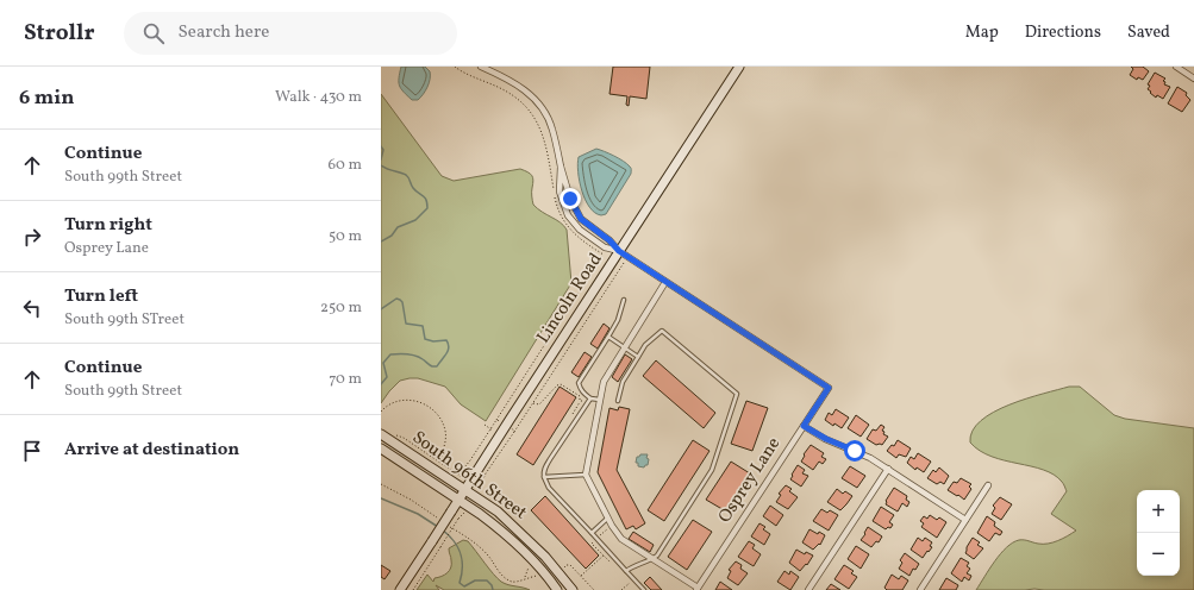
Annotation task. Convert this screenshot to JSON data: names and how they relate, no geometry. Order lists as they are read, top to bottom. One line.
{"streets":{"street":["Lincoln Road","South 96th Street","Osprey Lane"]},"crossings":[["Lincoln Road","South 96th Street"]],"page":{"header":"Strollr","search":"Search here","nav":["Map","Directions","Saved"],"heading":["6 min","Walk · 430 m"],"list":[["Continue","South 99th Street","60 m"],["Turn right","Osprey Lane","50 m"],["Turn left","South 99th STreet","250 m"],["Continue","South 99th Street","70 m"],"Arrive at destination"],"map_buttons":["+","−"]}}
